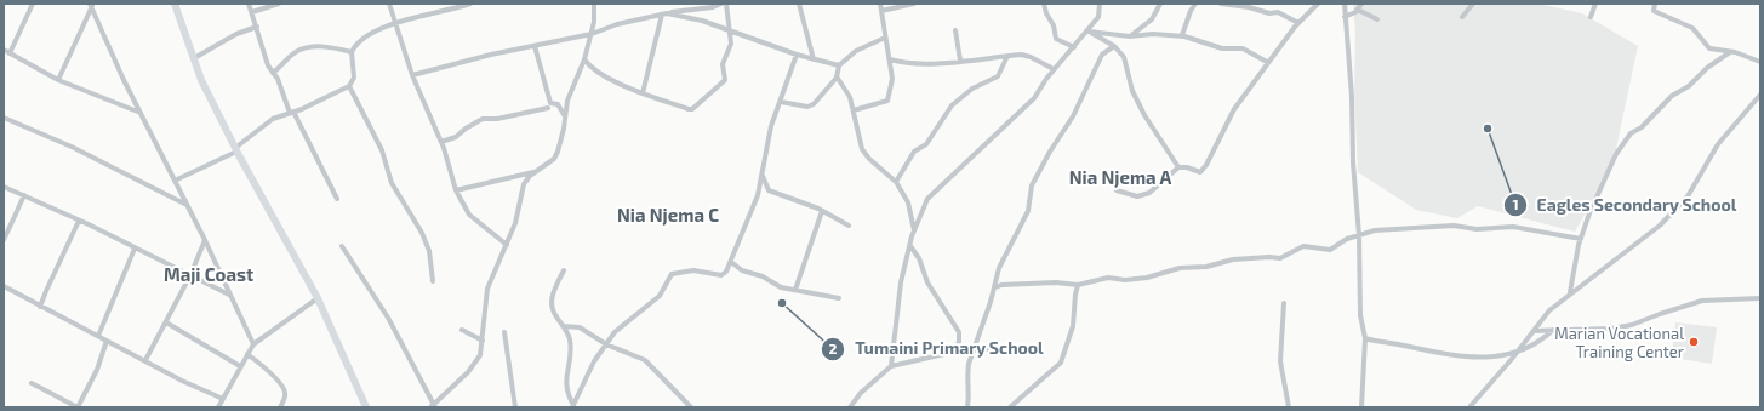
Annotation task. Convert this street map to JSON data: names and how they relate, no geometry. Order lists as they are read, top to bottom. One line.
{"districts":["Nia Njema A","Nia Njema C","Maji Coast"],"places":["Eagles Secondary School","Tumaini Primary School","Marian Vocational Training Center"]}
